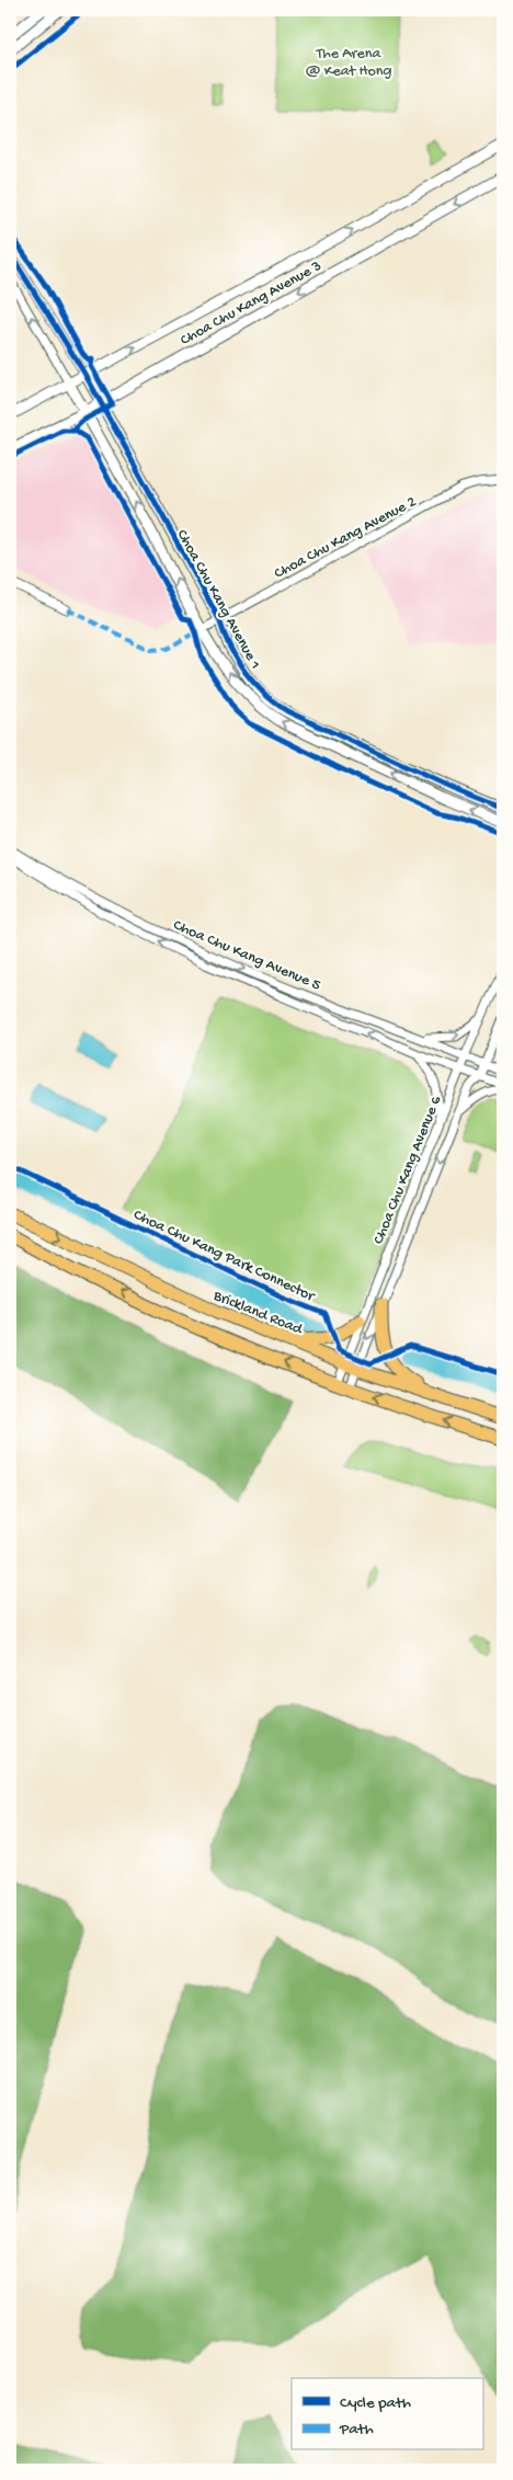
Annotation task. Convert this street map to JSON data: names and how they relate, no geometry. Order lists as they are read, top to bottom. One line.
{"streets":{"main road":["Brickland Road"],"street":["Choa Chu Kang Avenue 3","Choa Chu Kang Avenue 2","Choa Chu Kang Avenue 1","Choa Chu Kang Avenue 5","Choa Chu Kang Avenue 6"],"cycle path":["Choa Chu Kang Park Connector"]},"crossings":[["Choa Chu Kang Avenue 3","Choa Chu Kang Avenue 1"],["Choa Chu Kang Avenue 2","Choa Chu Kang Avenue 1"],["Choa Chu Kang Avenue 5","Choa Chu Kang Avenue 6"],["Choa Chu Kang Avenue 6","Brickland Road"]],"parks":["The Arena @ Keat Hong"],"legend":["Cycle path","Path"]}
